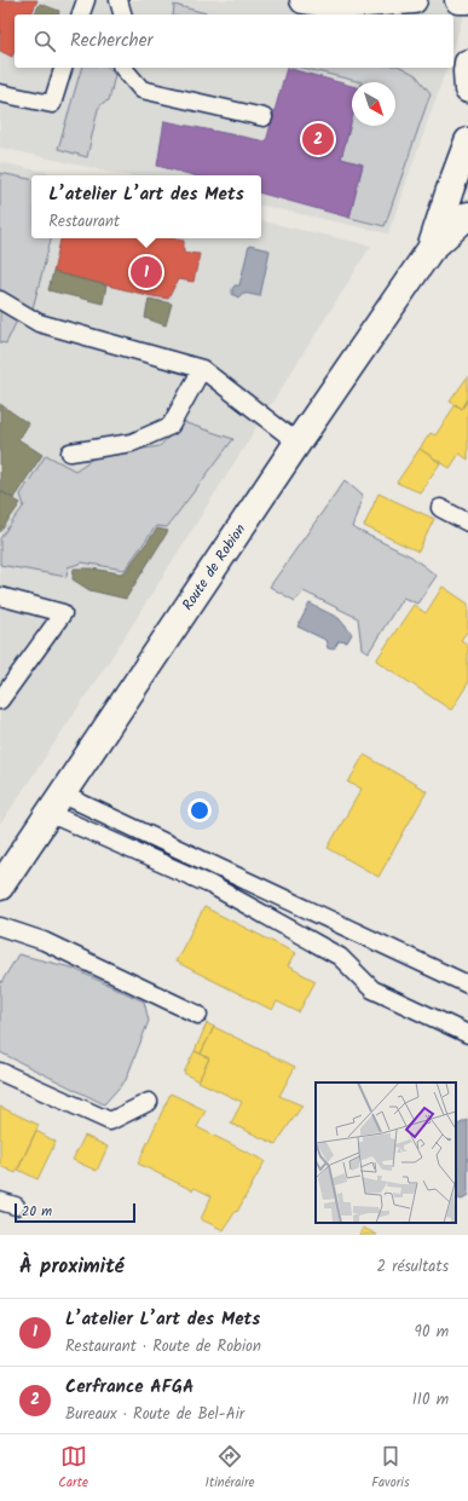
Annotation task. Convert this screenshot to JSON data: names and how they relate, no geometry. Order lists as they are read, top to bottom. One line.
{"streets":{"main road":["Route de Robion"]},"scale_bar":"20 m","north":"bottom right","page":{"search":"Rechercher","pins":["2","1"],"popup":["L’atelier L’art des Mets","Restaurant"],"scale":"20 m","heading":["À proximité","2 résultats"],"list":[{"mark":"1","name":"L’atelier L’art des Mets","note":"Restaurant · Route de Robion","value":"90 m"},{"mark":"2","name":"Cerfrance AFGA","note":"Bureaux · Route de Bel-Air","value":"110 m"}],"nav":["Carte","Itinéraire","Favoris"]}}
